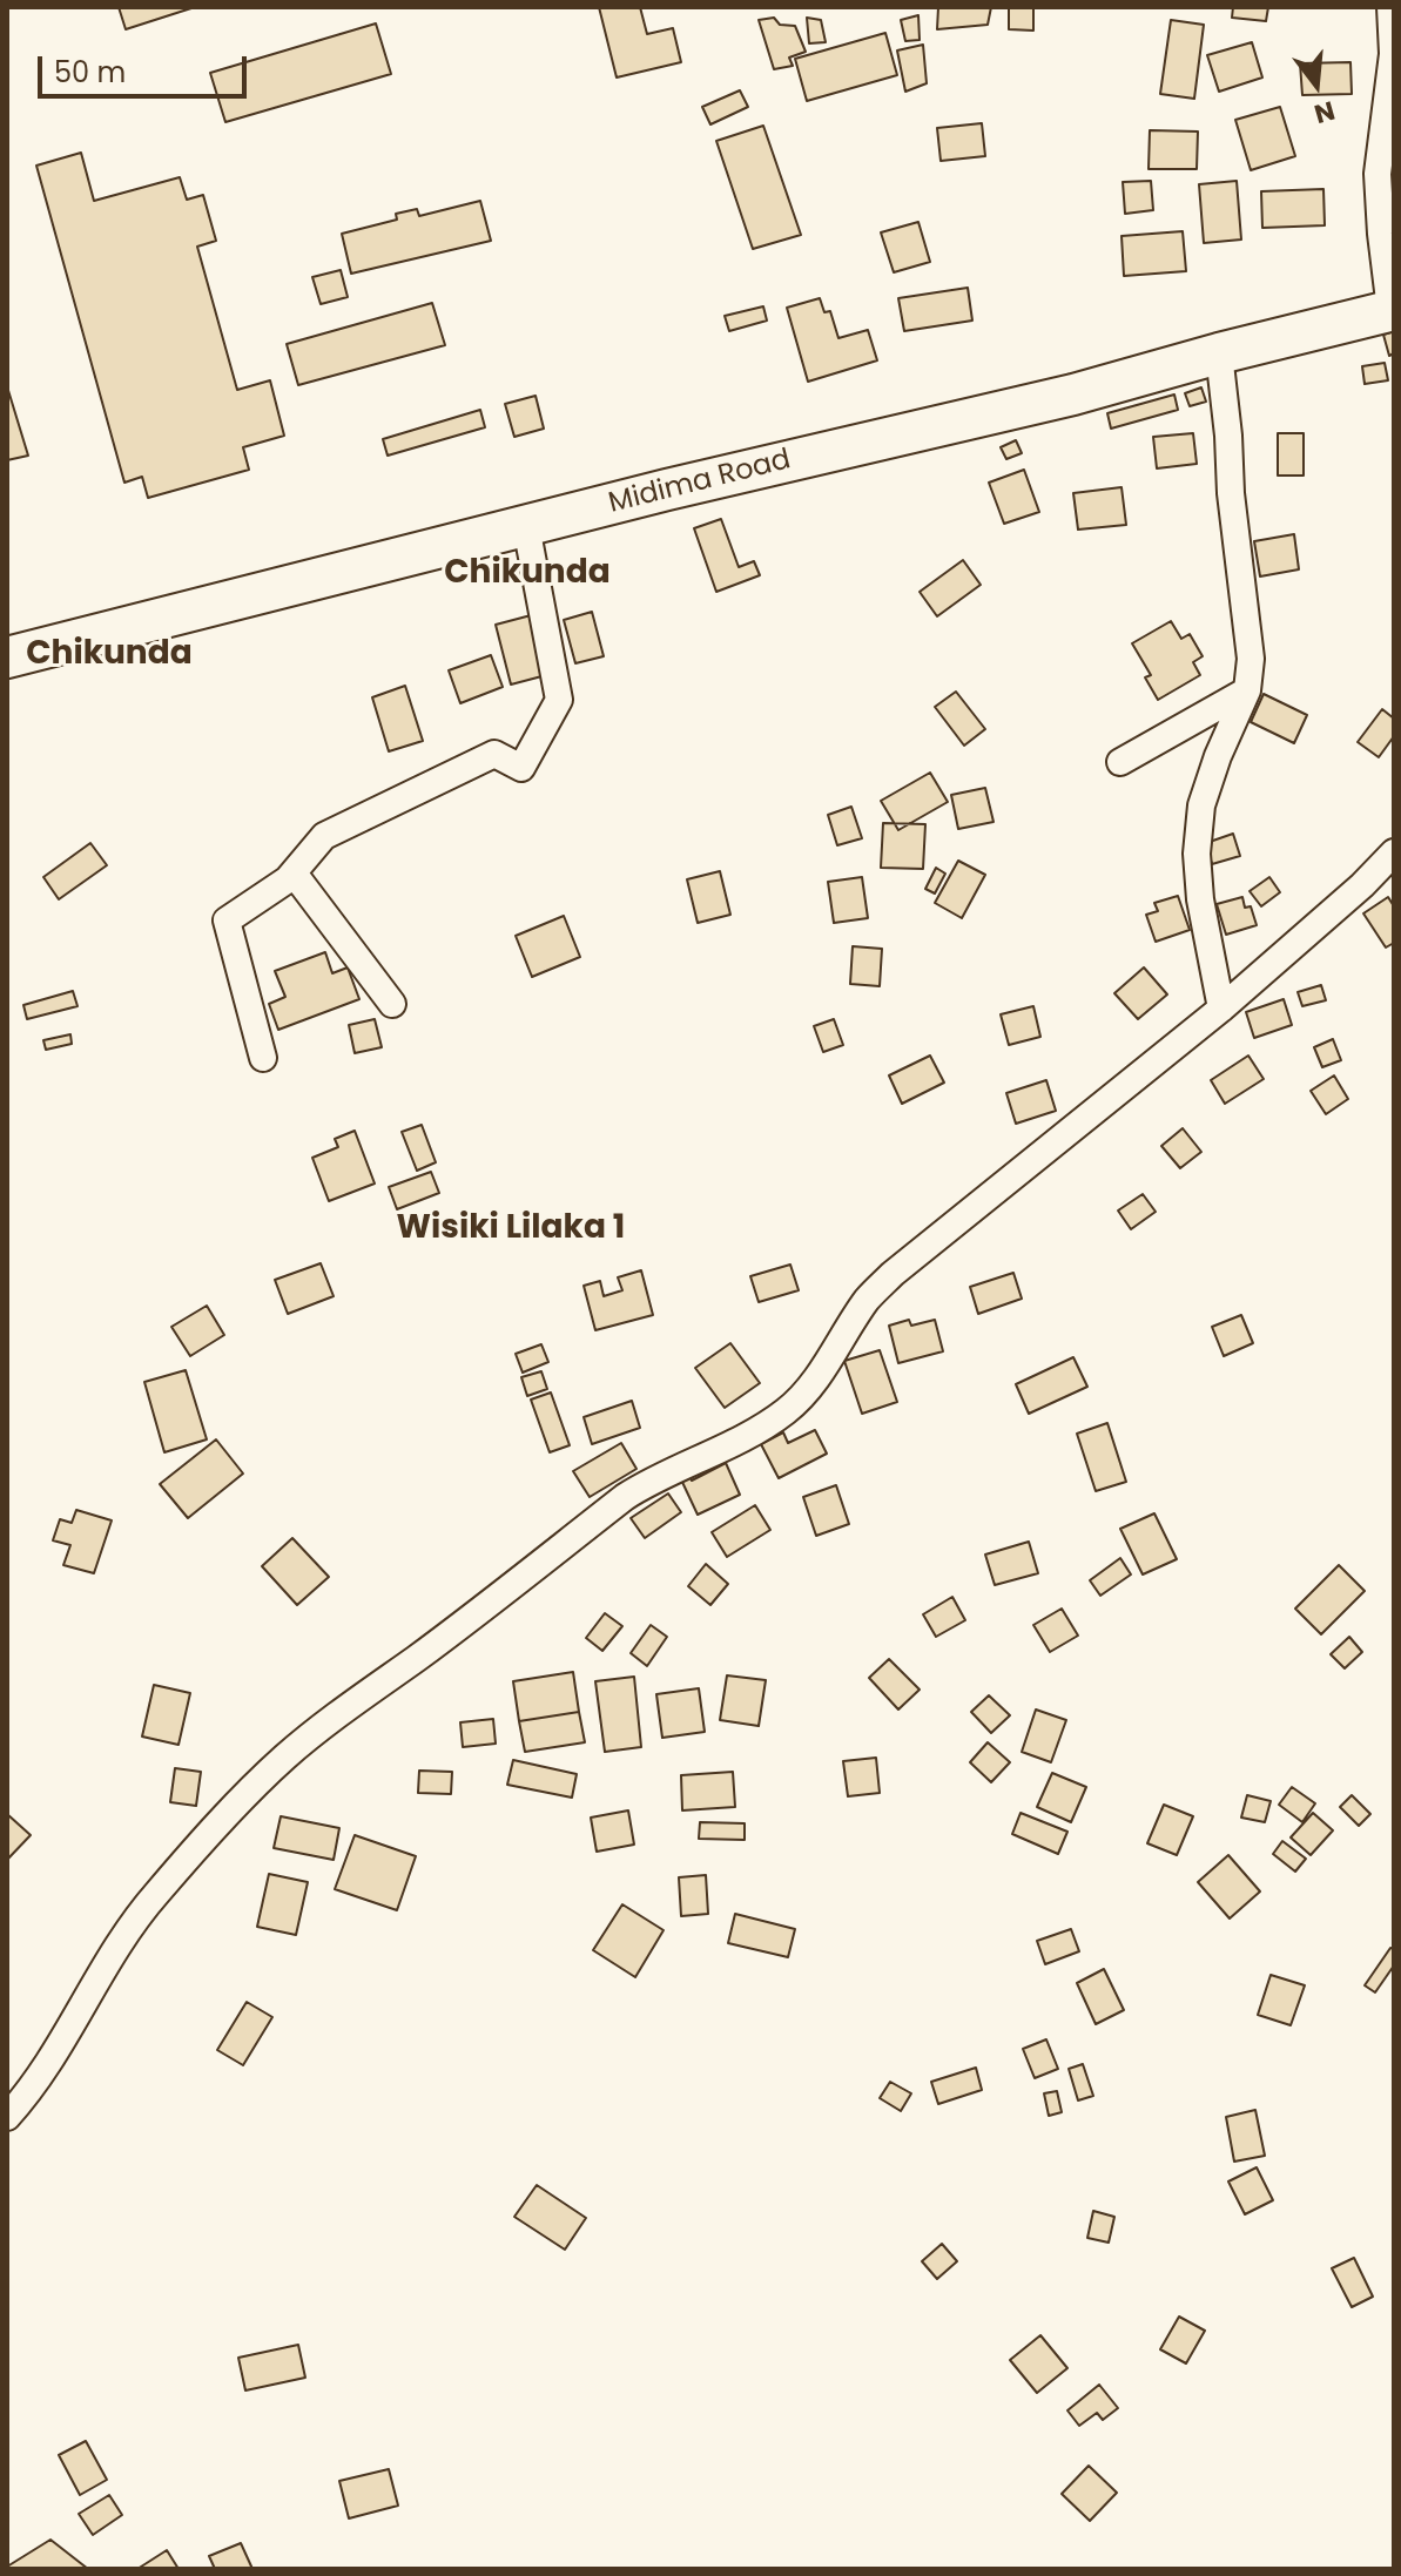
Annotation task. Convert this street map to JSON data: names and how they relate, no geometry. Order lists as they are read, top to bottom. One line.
{"streets":{"main road":["Midima Road"]},"districts":["Chikunda","Chikunda","Wisiki Lilaka 1"],"scale_bar":"50 m","north":"bottom"}
